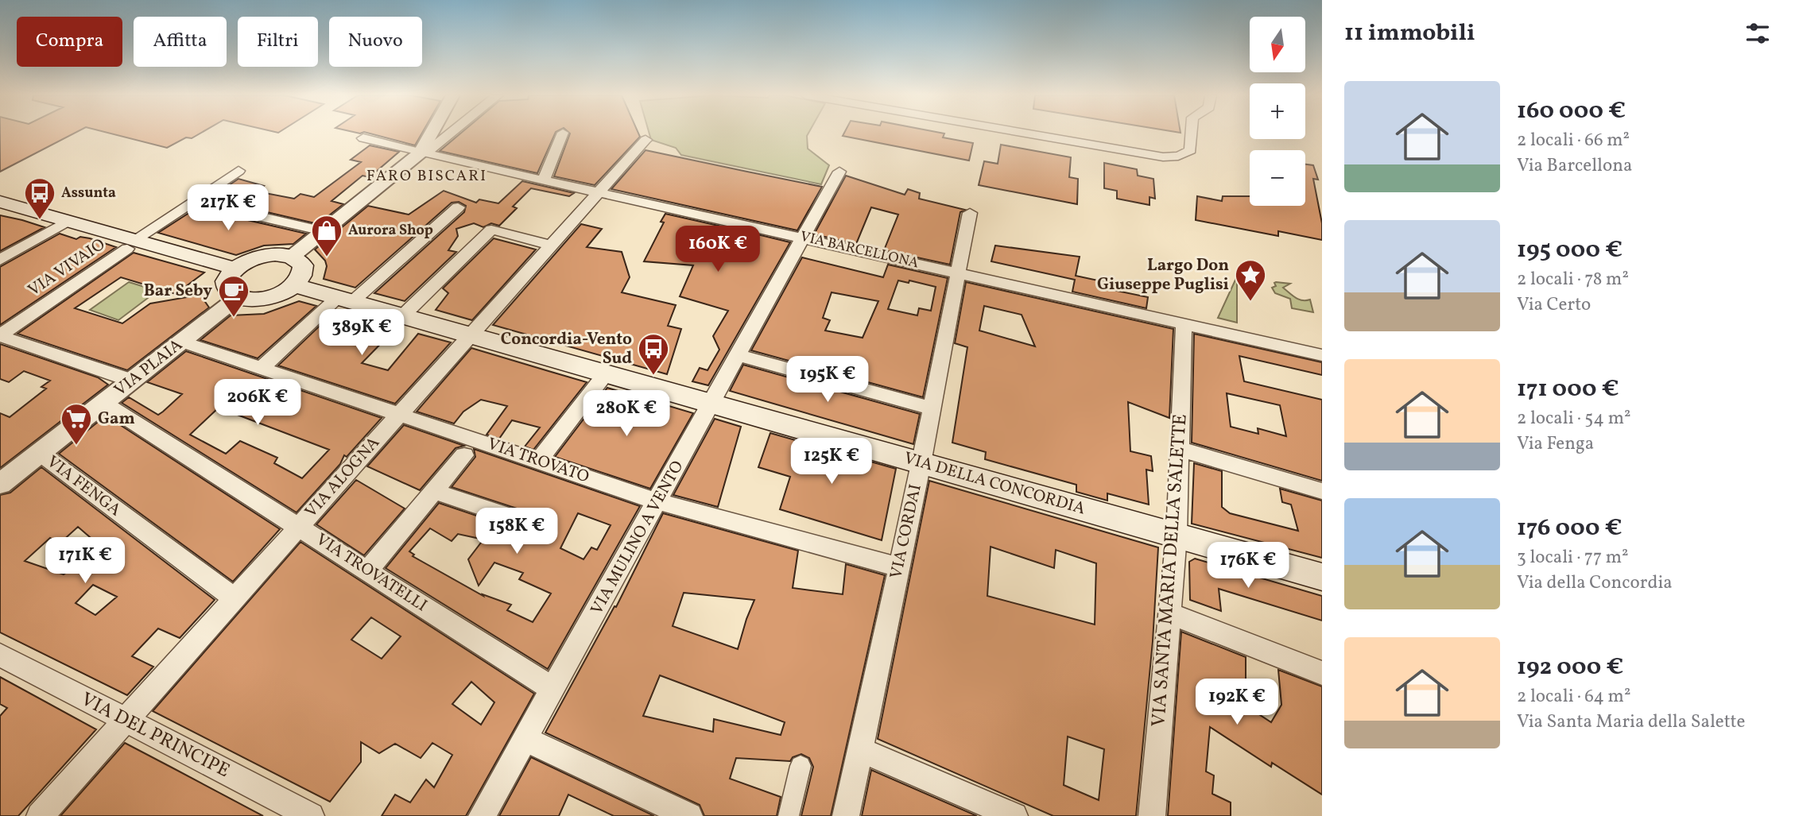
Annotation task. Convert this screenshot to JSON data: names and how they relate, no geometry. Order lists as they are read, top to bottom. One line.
{"streets":{"main road":["VIA DELLA CONCORDIA"],"street":["VIA BARCELLONA","VIA VIVAIO","VIA PLAIA","VIA TROVATO","VIA ALOGNA","VIA FENGA","VIA CORDAI","VIA MULINO A VENTO","VIA SANTA MARIA DELLA SALETTE","VIA TROVATELLI","VIA DEL PRINCIPE"]},"crossings":[["VIA BARCELLONA","VIA ALOGNA"],["VIA BARCELLONA","VIA CORDAI"],["VIA BARCELLONA","VIA MULINO A VENTO"],["VIA BARCELLONA","VIA SANTA MARIA DELLA SALETTE"],["VIA PLAIA","VIA TROVATO"],["VIA PLAIA","VIA FENGA"],["VIA PLAIA","VIA TROVATELLI"],["VIA TROVATO","VIA ALOGNA"],["VIA TROVATO","VIA CORDAI"],["VIA TROVATO","VIA MULINO A VENTO"],["VIA ALOGNA","VIA DELLA CONCORDIA"],["VIA ALOGNA","VIA FENGA"],["VIA ALOGNA","VIA TROVATELLI"],["VIA ALOGNA","VIA DEL PRINCIPE"],["VIA DELLA CONCORDIA","VIA CORDAI"],["VIA DELLA CONCORDIA","VIA MULINO A VENTO"],["VIA DELLA CONCORDIA","VIA SANTA MARIA DELLA SALETTE"],["VIA MULINO A VENTO","VIA TROVATELLI"]],"districts":["FARO BISCARI"],"places":{"bus stop":["Assunta","Concordia-Vento Sud"],"shop":["Aurora Shop"],"place":["Largo Don Giuseppe Puglisi"],"cafe":["Bar Seby"],"supermarket":["Gam"]},"north":"bottom","page":{"heading":"11 immobili","map_buttons":["+","−"],"chip":["Compra","Affitta","Filtri","Nuovo"],"list":[{"name":"160 000 €","note":"2 locali · 66 m² · Via Barcellona"},{"name":"195 000 €","note":"2 locali · 78 m² · Via Certo"},{"name":"171 000 €","note":"2 locali · 54 m² · Via Fenga"},{"name":"176 000 €","note":"3 locali · 77 m² · Via della Concordia"},{"name":"192 000 €","note":"2 locali · 64 m² · Via Santa Maria della Salette"}],"price":["217K €","160K €","389K €","195K €","206K €","280K €","125K €","158K €","171K €","176K €","192K €"]}}
